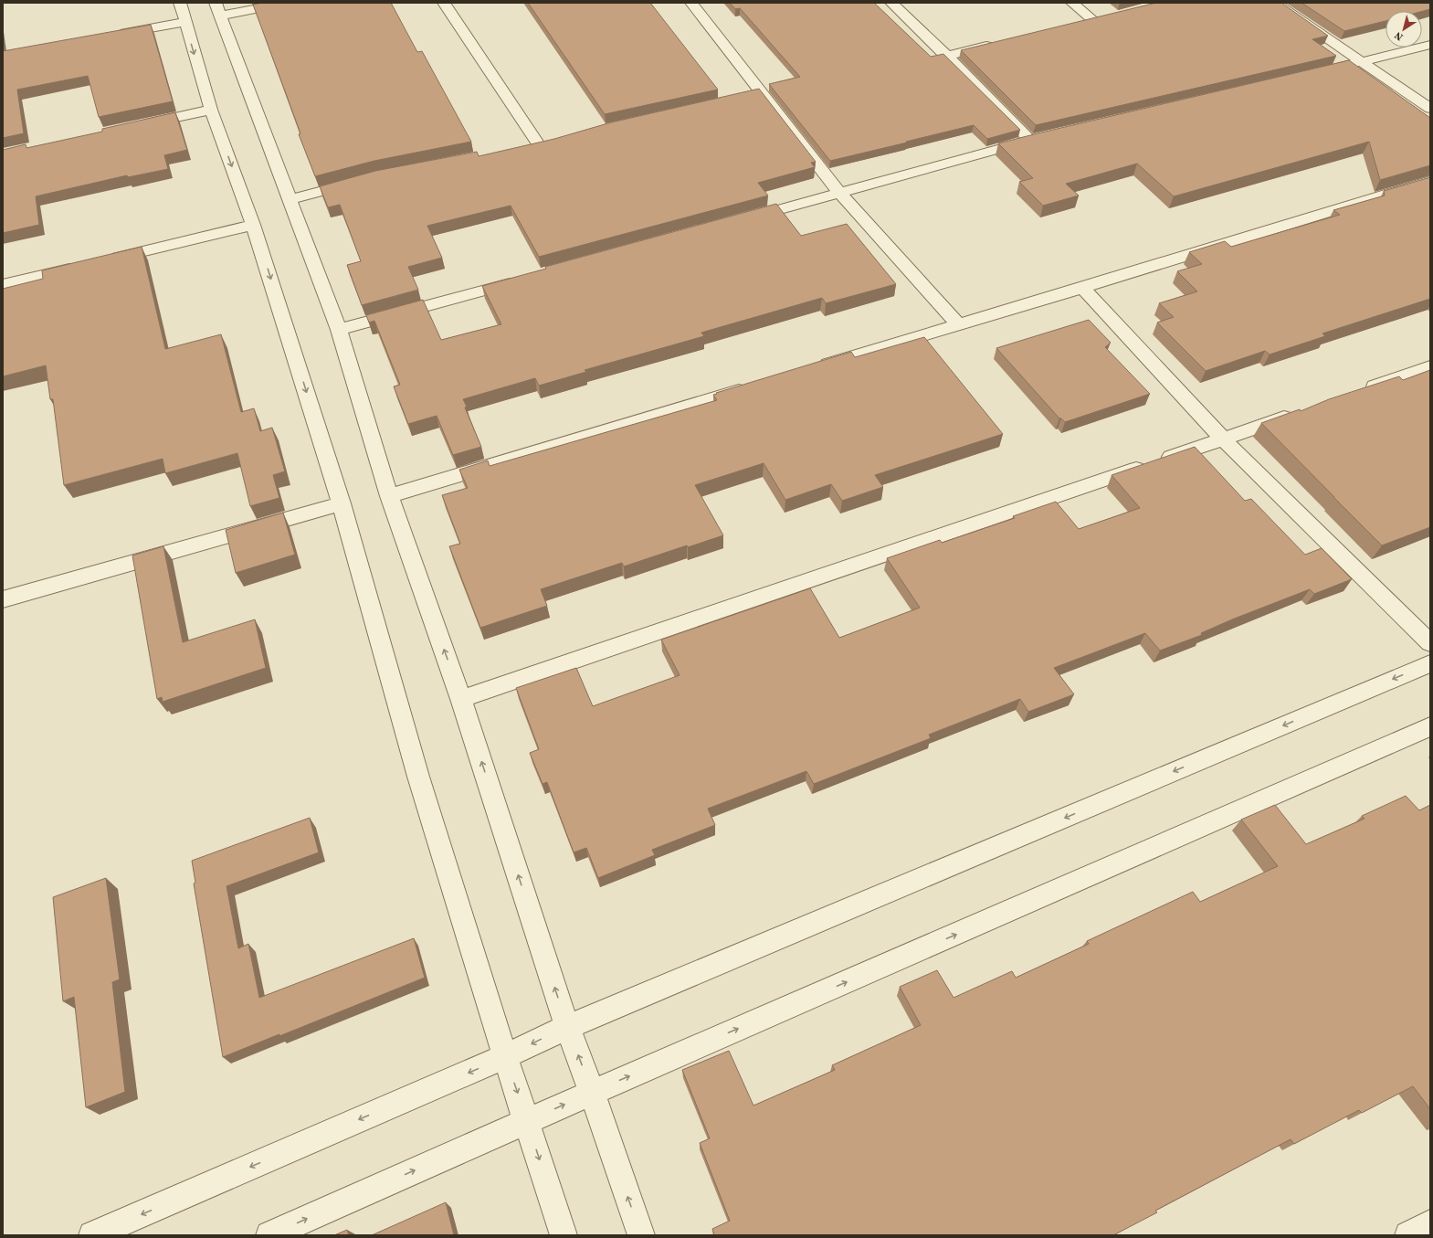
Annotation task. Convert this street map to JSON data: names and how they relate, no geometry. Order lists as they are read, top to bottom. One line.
{"north":"bottom left"}
